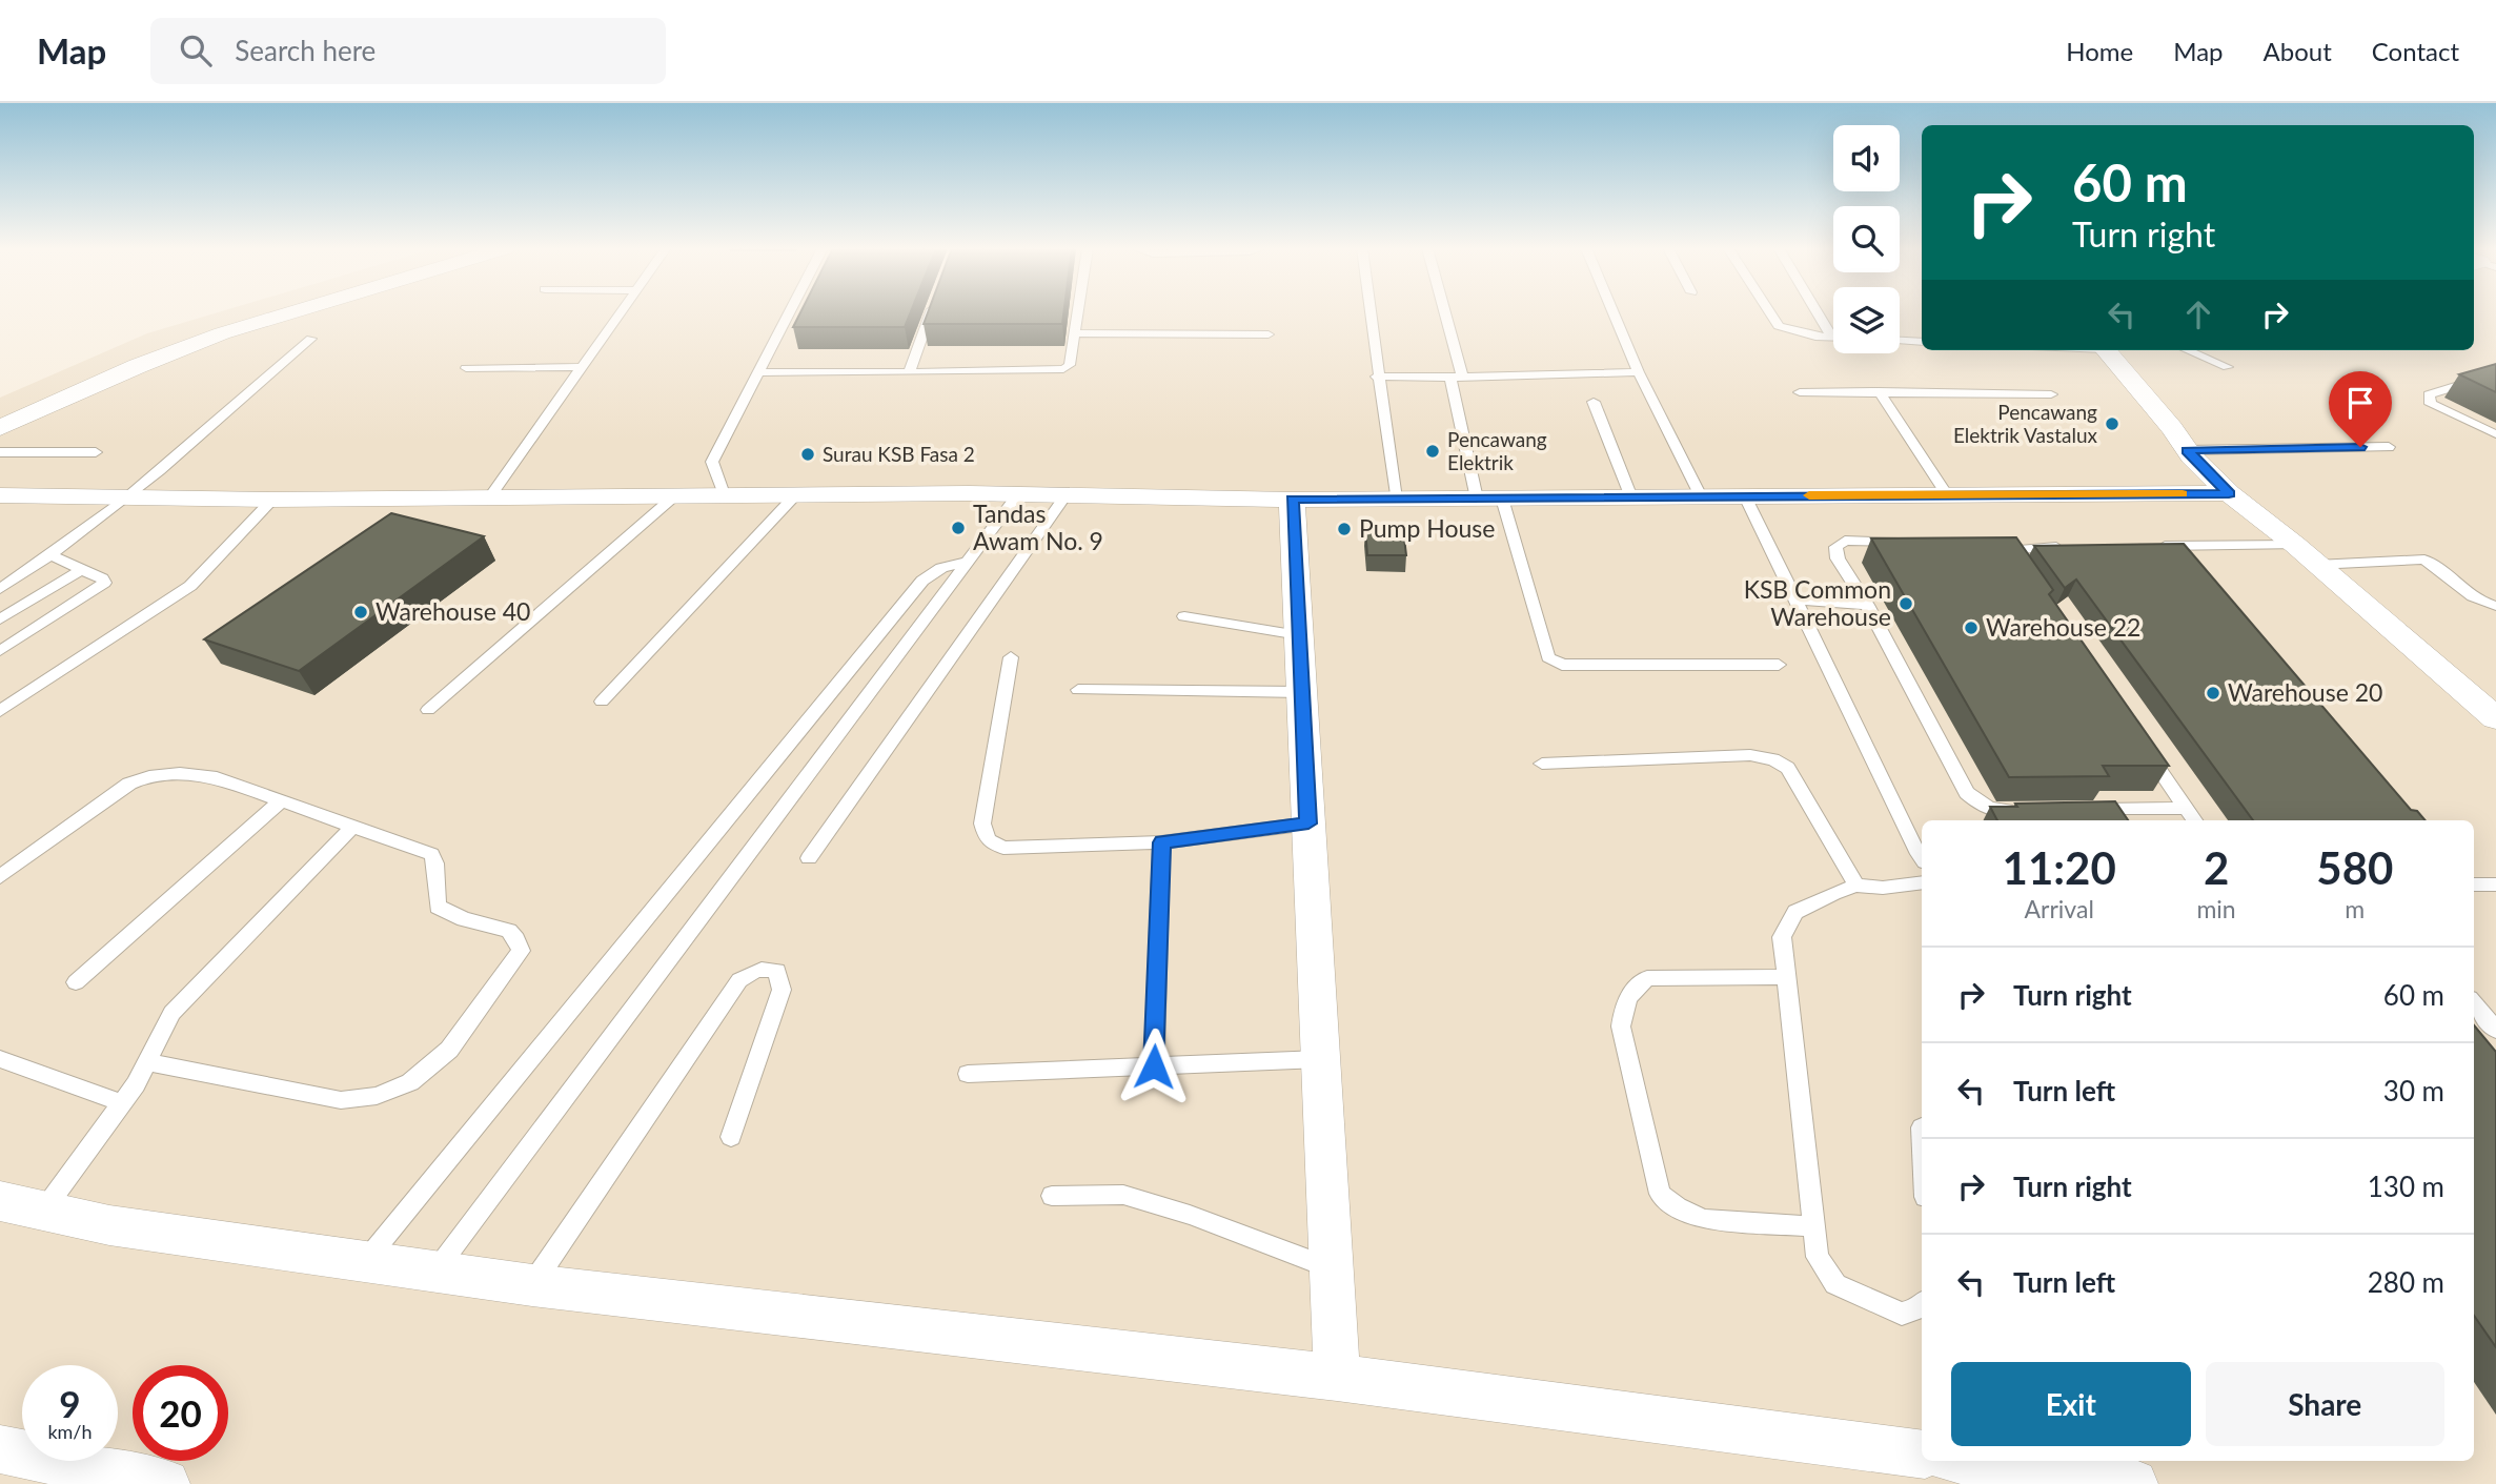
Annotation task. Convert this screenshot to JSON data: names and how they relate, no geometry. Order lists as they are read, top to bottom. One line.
{"places":["Pencawang Elektrik Vastalux","Pencawang Elektrik","Surau KSB Fasa 2","Tandas Awam No. 9","Pump House","KSB Common Warehouse","Warehouse 40","Warehouse 22","Warehouse 20"],"page":{"header":"Map","search":"Search here","nav":["Home","Map","About","Contact"],"turn":["60 m","Turn right"],"eta":["11:20","Arrival","2","min","580","m"],"list":[{"name":"Turn right","value":"60 m"},{"name":"Turn left","value":"30 m"},{"name":"Turn right","value":"130 m"},{"name":"Turn left","value":"280 m"}],"buttons":["Exit","Share"],"speed":"9 km/h","limit":"20"}}
